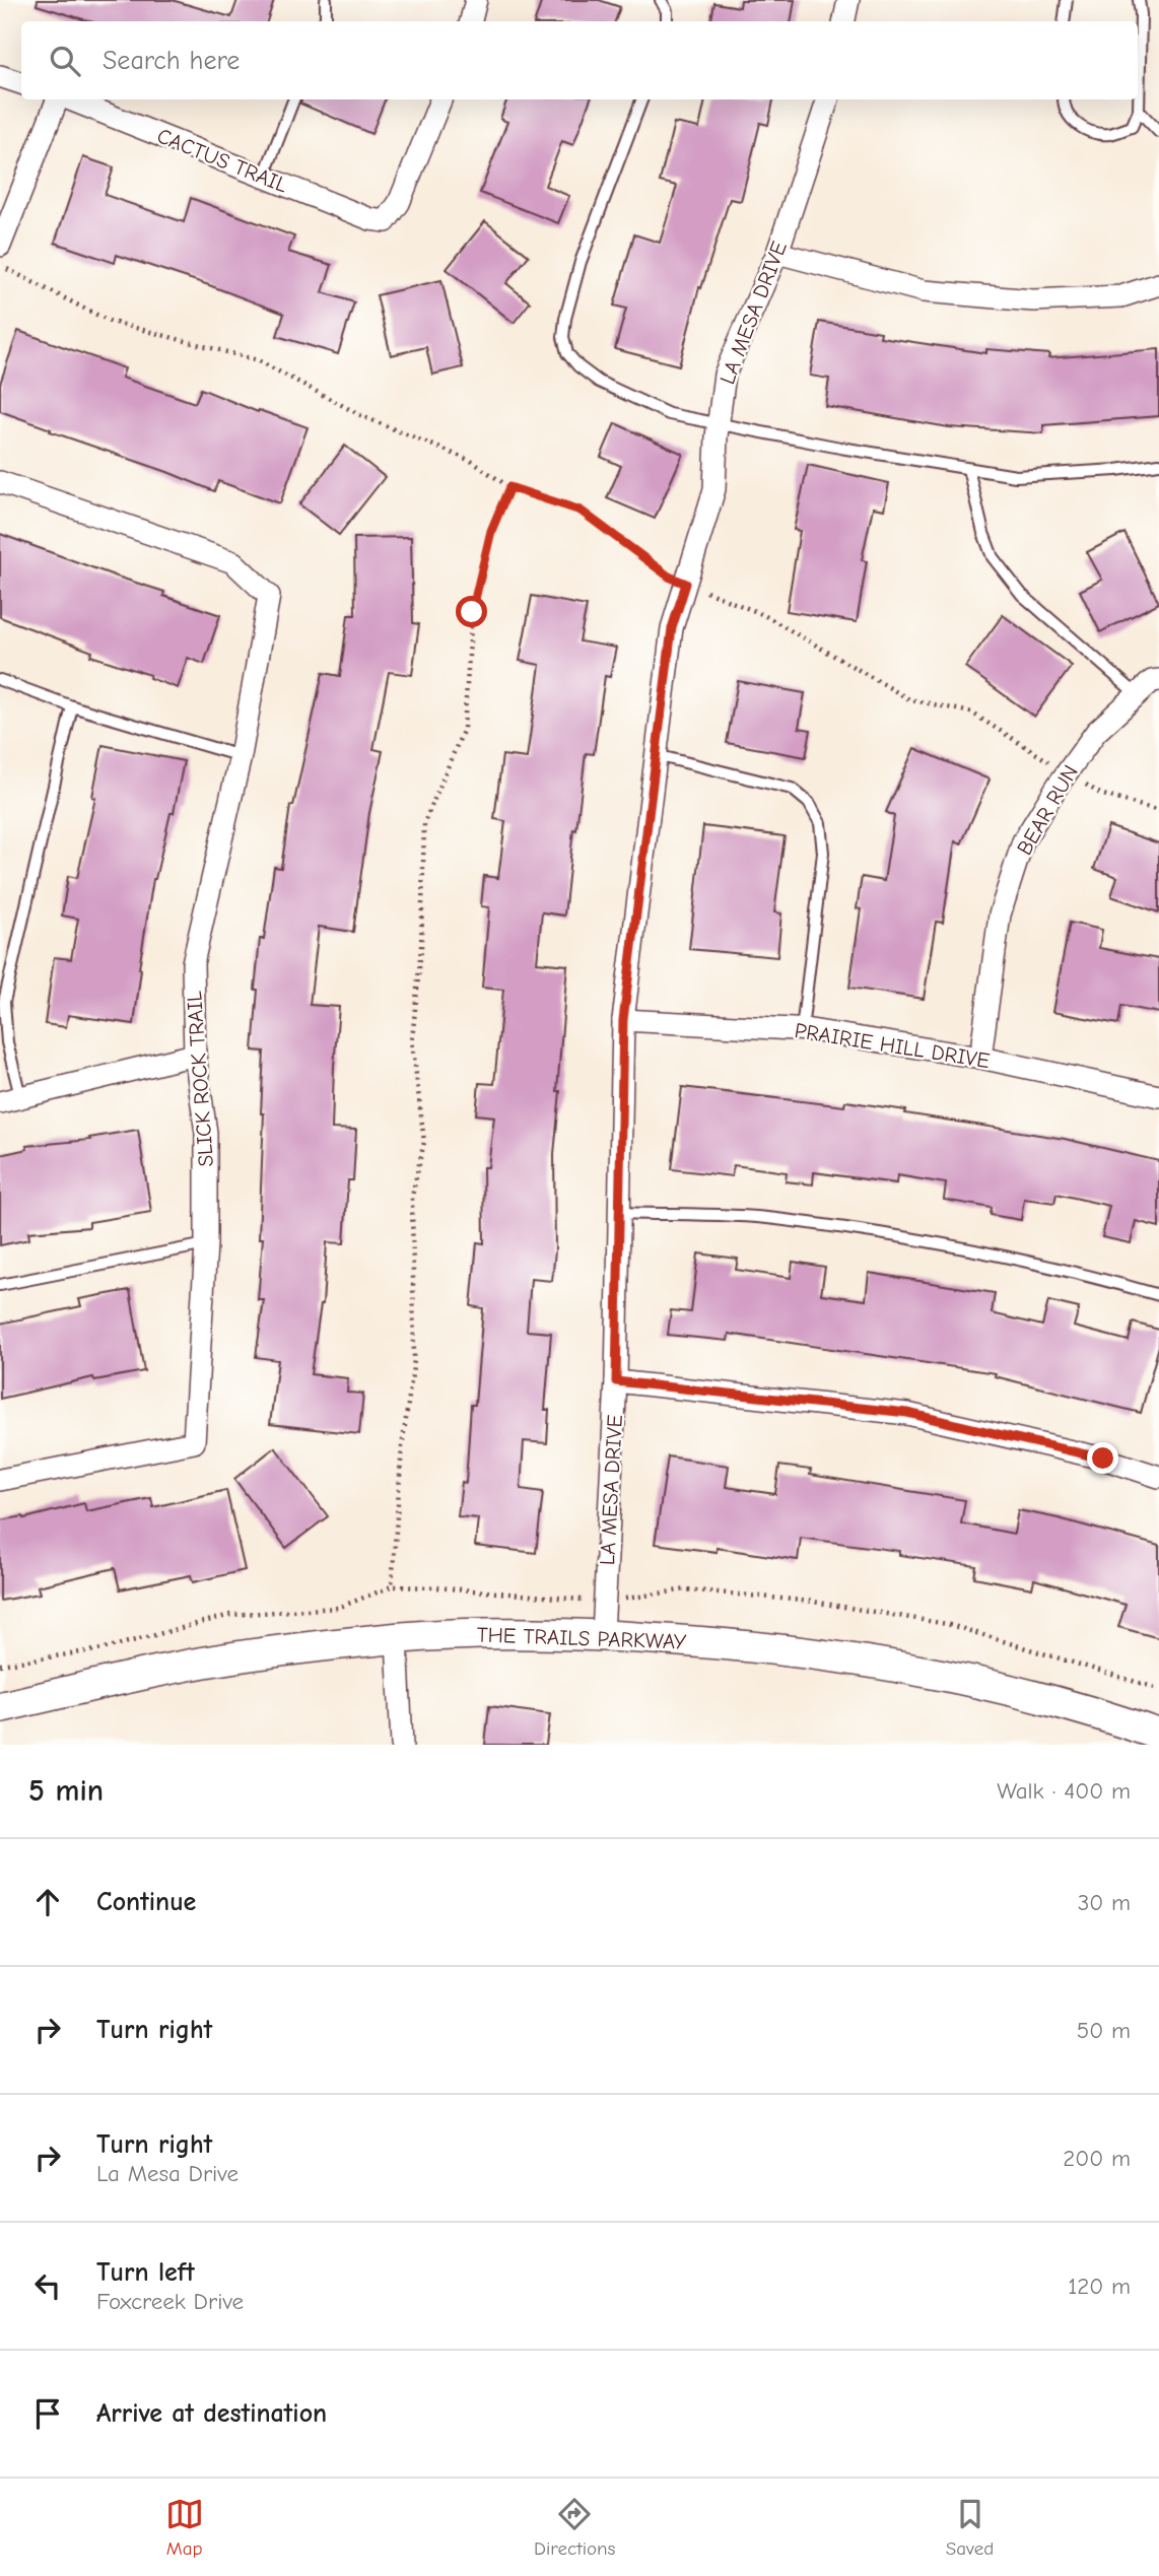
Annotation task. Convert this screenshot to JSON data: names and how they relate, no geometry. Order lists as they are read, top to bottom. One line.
{"streets":{"street":["CACTUS TRAIL","LA MESA DRIVE","BEAR RUN","PRAIRIE HILL DRIVE","SLICK ROCK TRAIL","THE TRAILS PARKWAY"]},"crossings":[["LA MESA DRIVE","PRAIRIE HILL DRIVE"],["LA MESA DRIVE","THE TRAILS PARKWAY"],["BEAR RUN","PRAIRIE HILL DRIVE"]],"page":{"search":"Search here","heading":["5 min","Walk · 400 m"],"list":[["Continue","30 m"],["Turn right","50 m"],["Turn right","La Mesa Drive","200 m"],["Turn left","Foxcreek Drive","120 m"],"Arrive at destination"],"nav":["Map","Directions","Saved"]}}
